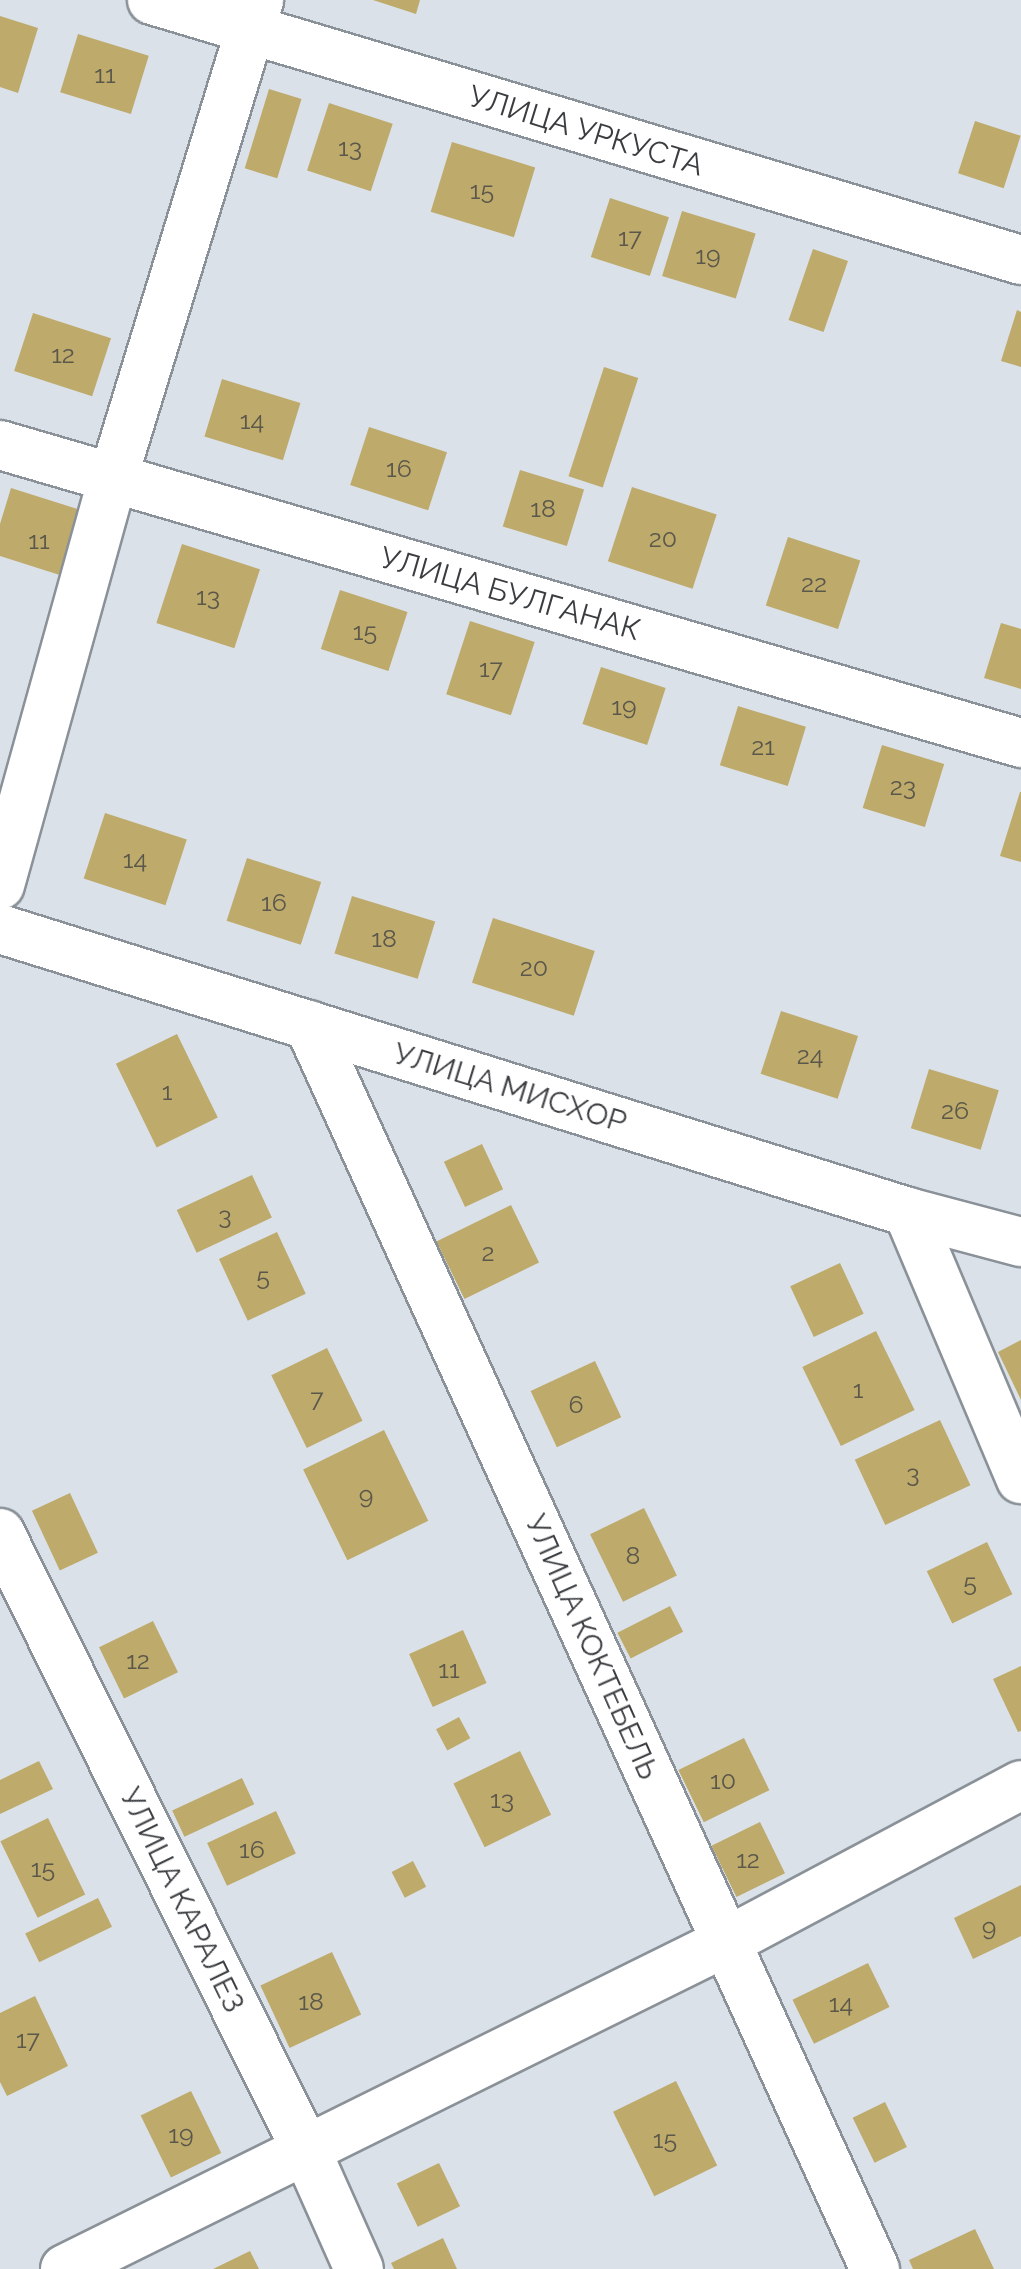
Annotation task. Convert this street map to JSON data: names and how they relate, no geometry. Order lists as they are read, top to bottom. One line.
{"streets":{"street":["УЛИЦА УРКУСТА","УЛИЦА БУЛГАНАК","УЛИЦА МИСХОР","УЛИЦА КОКТЕБЕЛЬ","УЛИЦА КАРАЛЕЗ"]},"crossings":[["УЛИЦА МИСХОР","УЛИЦА КОКТЕБЕЛЬ"]],"house_numbers":["11","13","15","17","19","12","14","16","18","20","11","22","13","15","17","19","21","23","14","16","18","20","24","1","26","3","2","5","1","7","6","3","9","8","5","12","11","10","13","16","12","15","9","18","14","17","19","15"]}
